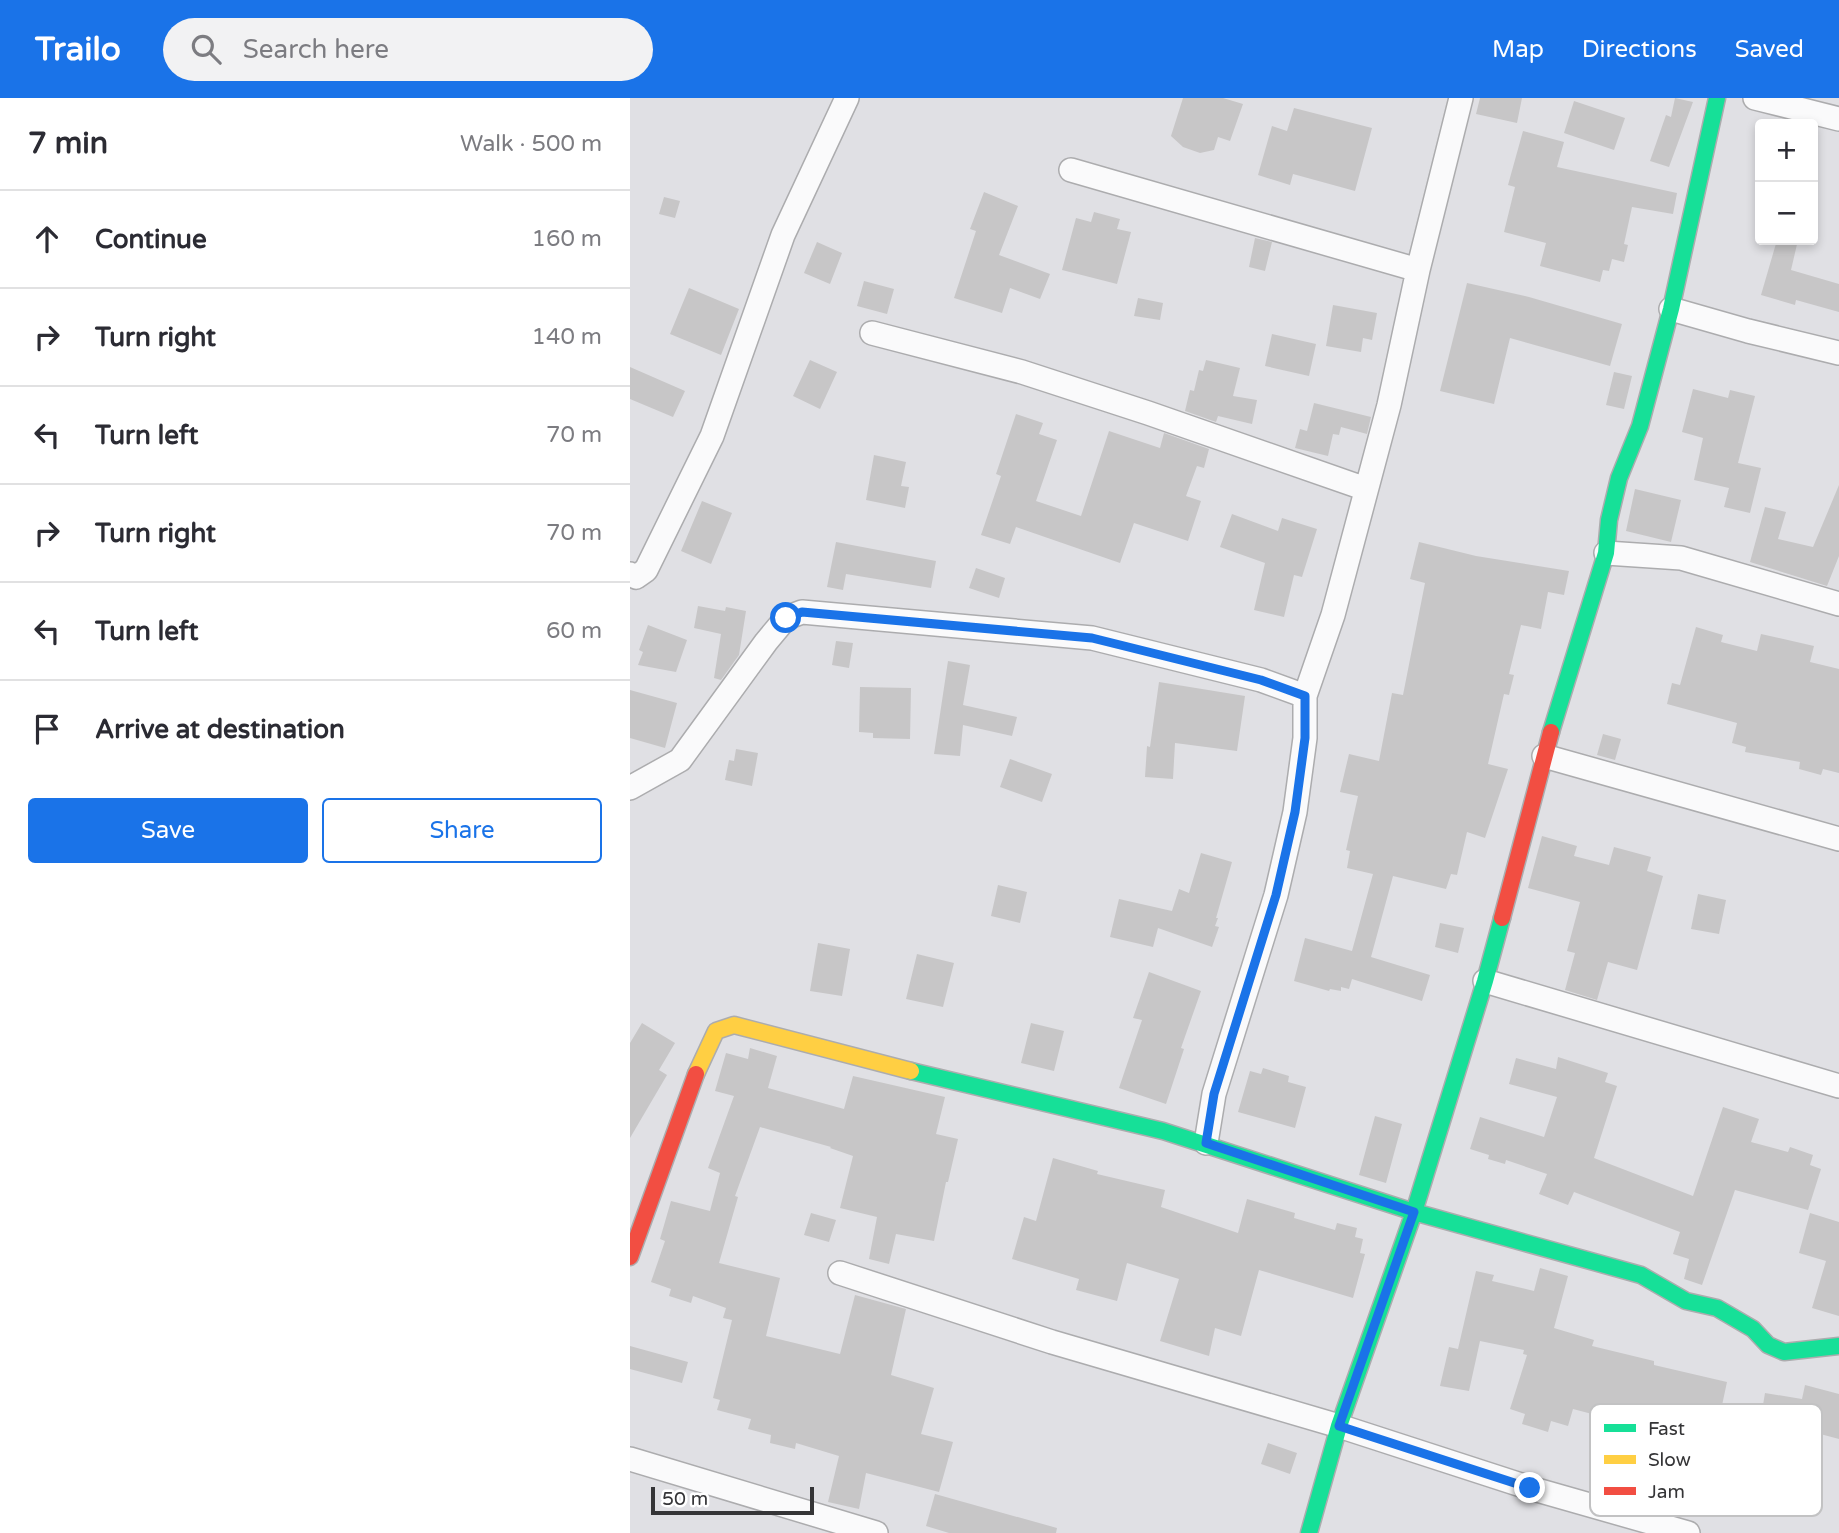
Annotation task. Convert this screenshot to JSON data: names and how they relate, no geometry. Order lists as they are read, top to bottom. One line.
{"legend":["Fast","Slow","Jam"],"scale_bar":"50 m","page":{"header":"Trailo","search":"Search here","nav":["Map","Directions","Saved"],"heading":["7 min","Walk · 500 m"],"map_buttons":["+","−"],"list":[["Continue","160 m"],["Turn right","140 m"],["Turn left","70 m"],["Turn right","70 m"],["Turn left","60 m"],"Arrive at destination"],"buttons":["Save","Share"],"scale":"50 m"}}
